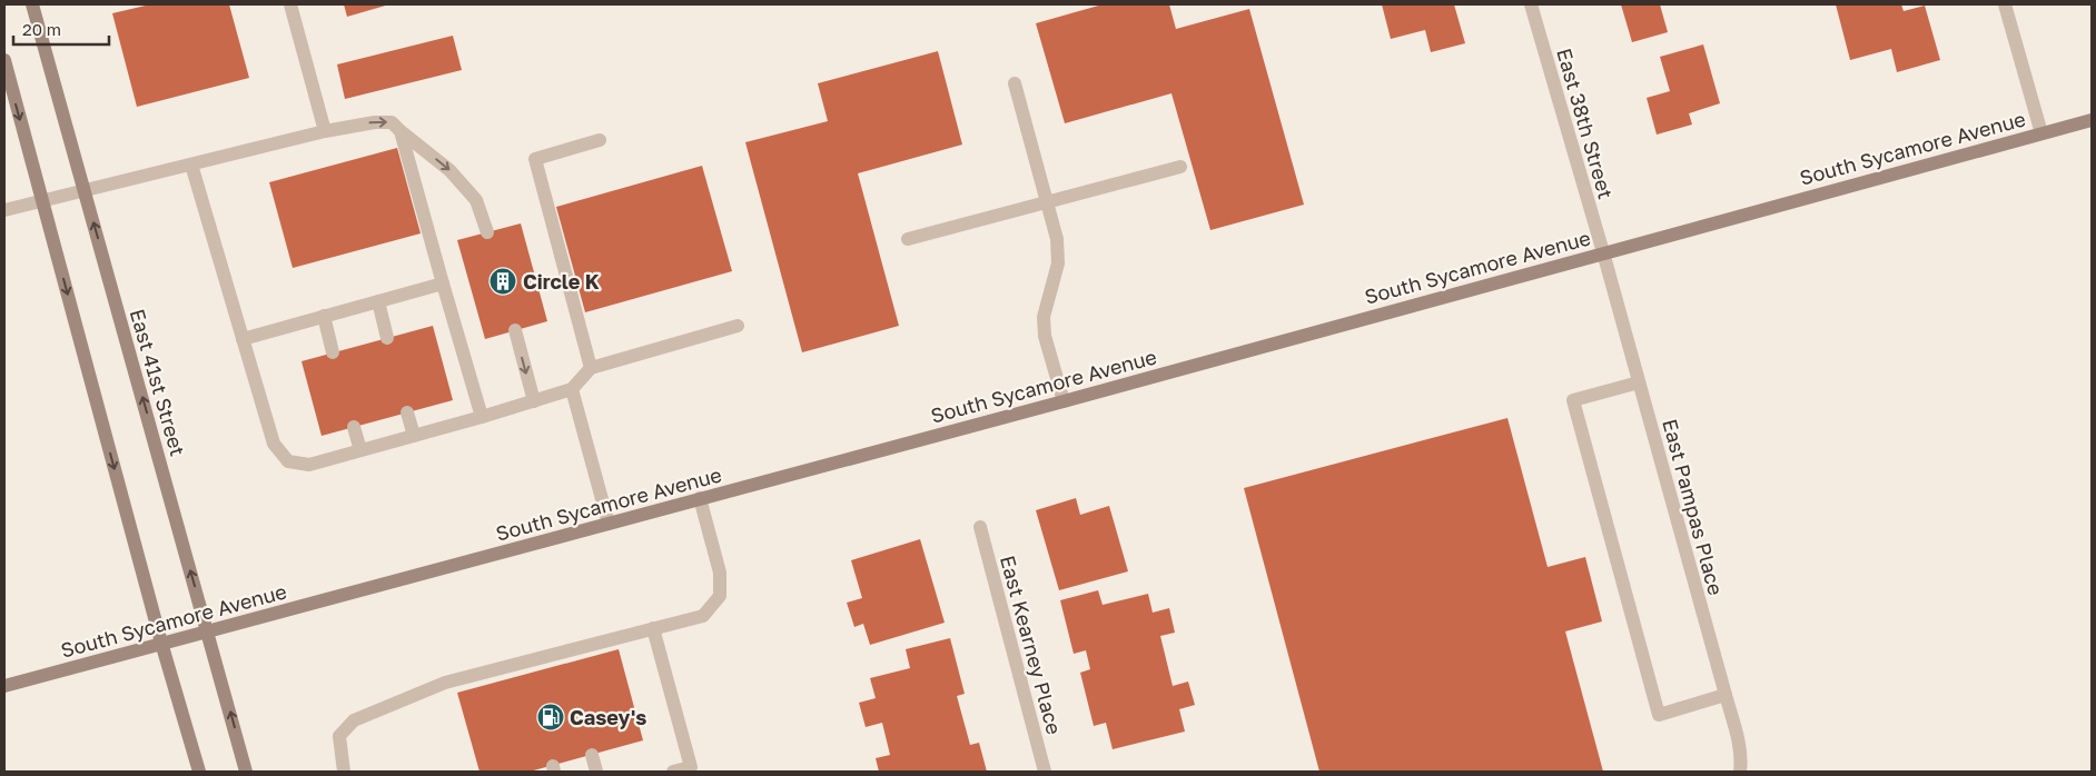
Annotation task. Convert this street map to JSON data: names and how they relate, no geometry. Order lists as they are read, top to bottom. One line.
{"streets":{"main road":["South Sycamore Avenue","East 41st Street"],"street":["East 38th Street","East Pampas Place","East Kearney Place"]},"crossings":[["East 38th Street","South Sycamore Avenue"],["East 38th Street","East Pampas Place"],["South Sycamore Avenue","East 41st Street"],["South Sycamore Avenue","East Pampas Place"]],"places":{"building":["Circle K"],"fuel station":["Casey's"]},"scale_bar":"20 m"}
